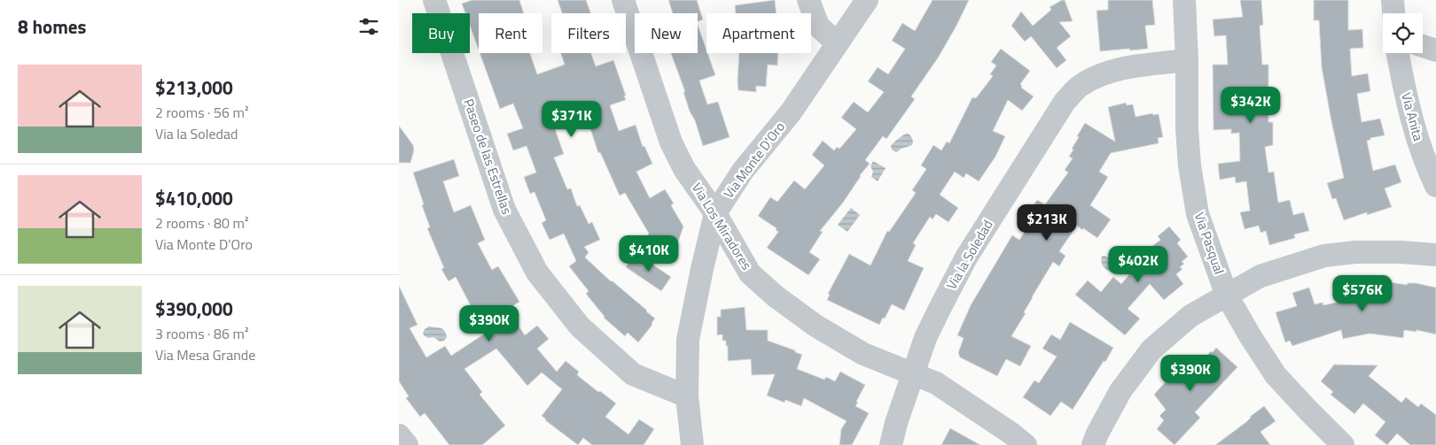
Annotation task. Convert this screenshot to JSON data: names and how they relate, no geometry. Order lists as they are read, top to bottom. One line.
{"streets":{"street":["Via Anita","Paseo de las Estrellas","Via Monte D'Oro","Via Los Miradores","Via Pasqual","Via la Soledad"]},"crossings":[["Paseo de las Estrellas","Via Monte D'Oro"],["Via Monte D'Oro","Via Los Miradores"],["Via Los Miradores","Via la Soledad"],["Via Pasqual","Via la Soledad"]],"page":{"heading":"8 homes","chip":["Buy","Rent","Filters","New","Apartment"],"list":[{"name":"$213,000","note":"2 rooms · 56 m² · Via la Soledad"},{"name":"$410,000","note":"2 rooms · 80 m² · Via Monte D'Oro"},{"name":"$390,000","note":"3 rooms · 86 m² · Via Mesa Grande"}],"price":["$342K","$371K","$213K","$410K","$402K","$576K","$390K","$390K"]}}
